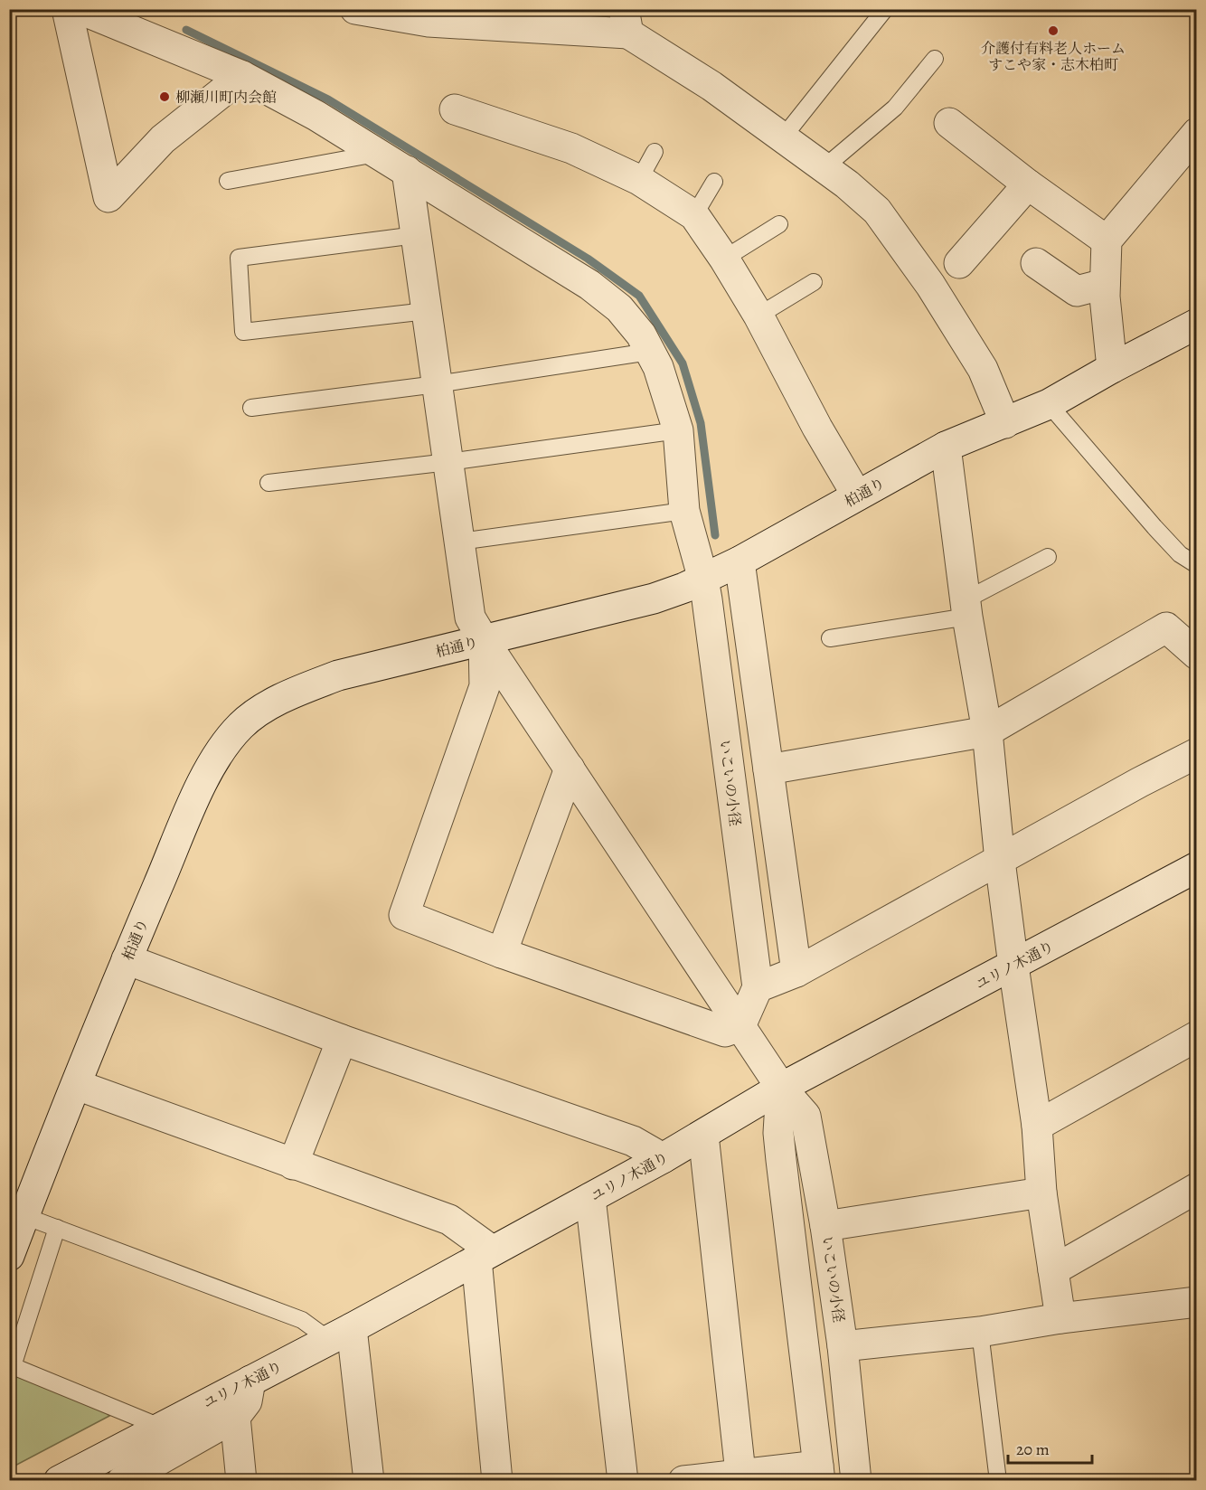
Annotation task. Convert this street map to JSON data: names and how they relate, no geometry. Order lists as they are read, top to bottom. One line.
{"streets":{"street":["柏通り","いこいの小径","ユリノ木通り"]},"crossings":[["柏通り","いこいの小径"],["いこいの小径","ユリノ木通り"]],"places":["介護付有料老人ホーム すこや家・志木柏町","柳瀬川町内会館"],"scale_bar":"20 m"}
